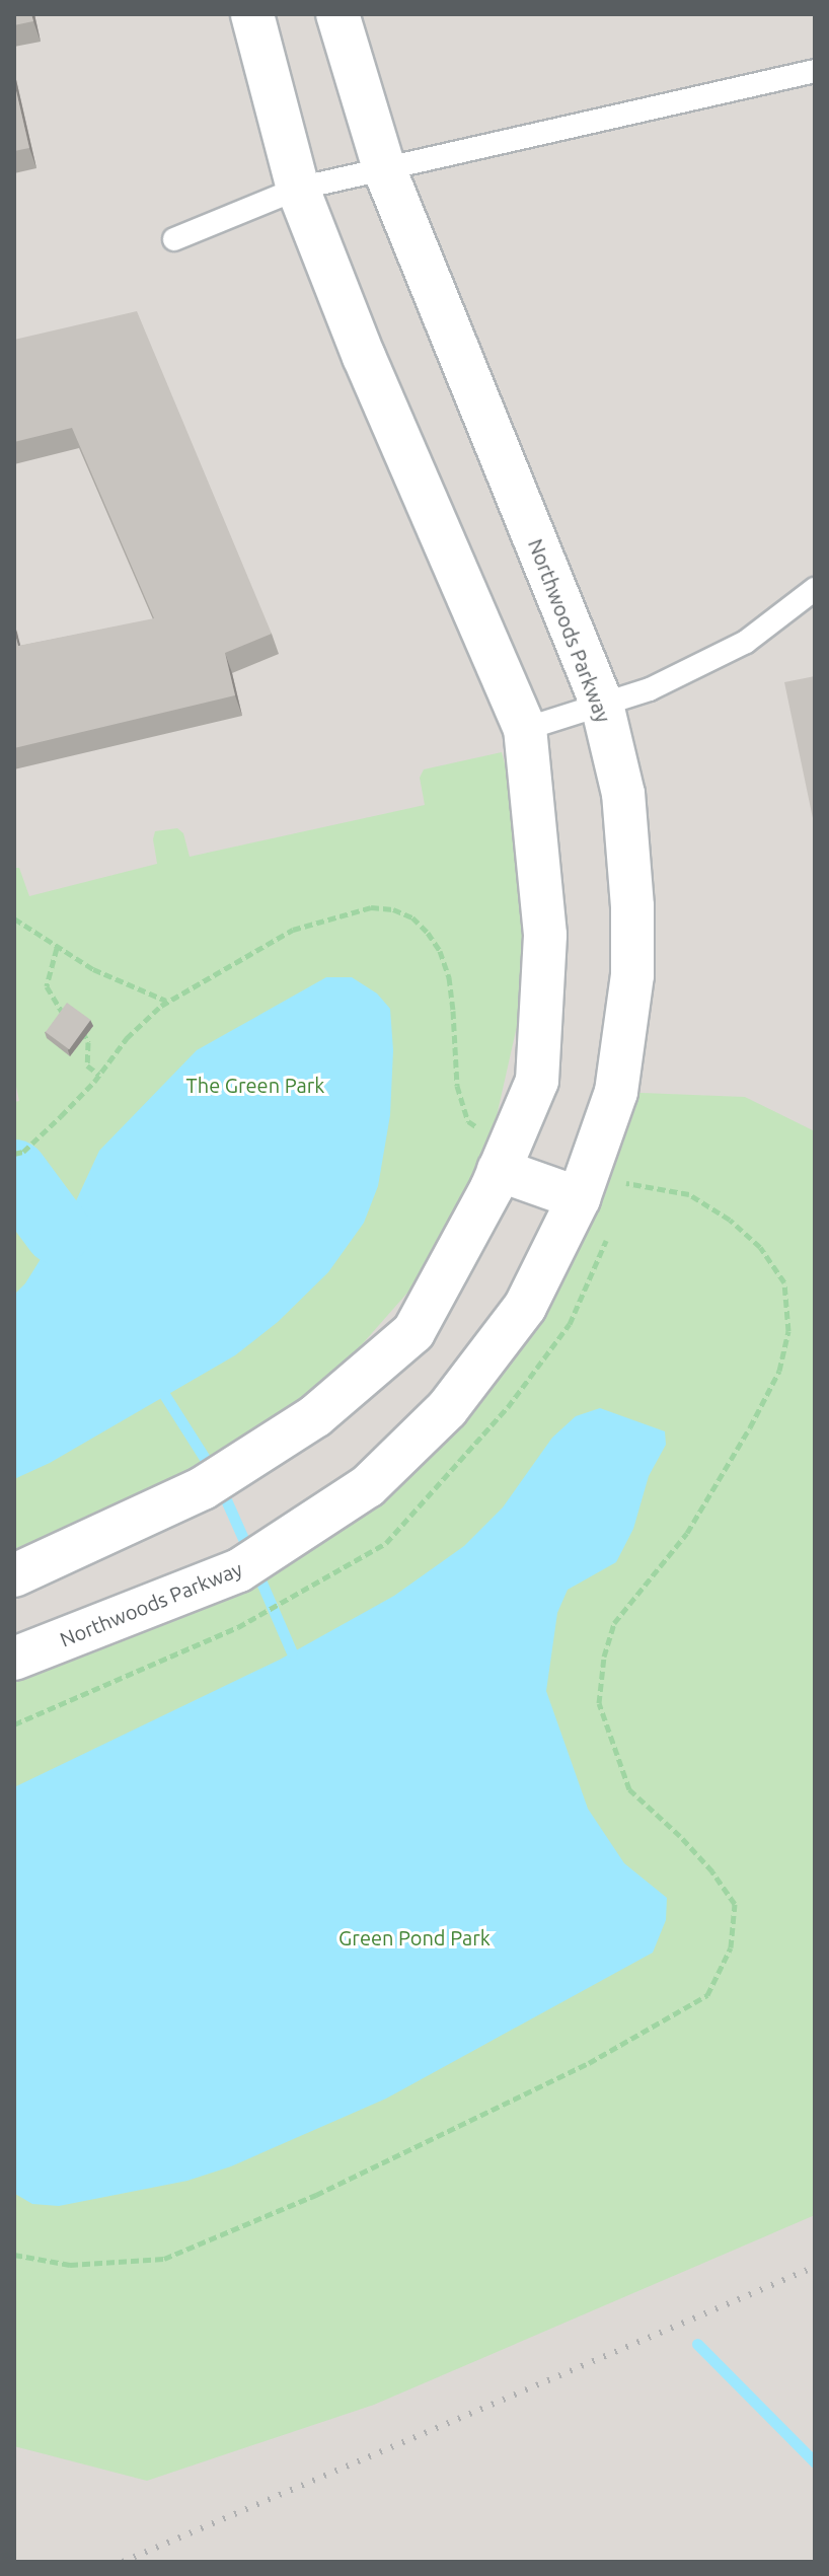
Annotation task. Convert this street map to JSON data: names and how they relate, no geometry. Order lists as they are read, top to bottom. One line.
{"streets":{"street":["Northwoods Parkway"]},"parks":["The Green Park","Green Pond Park"]}
